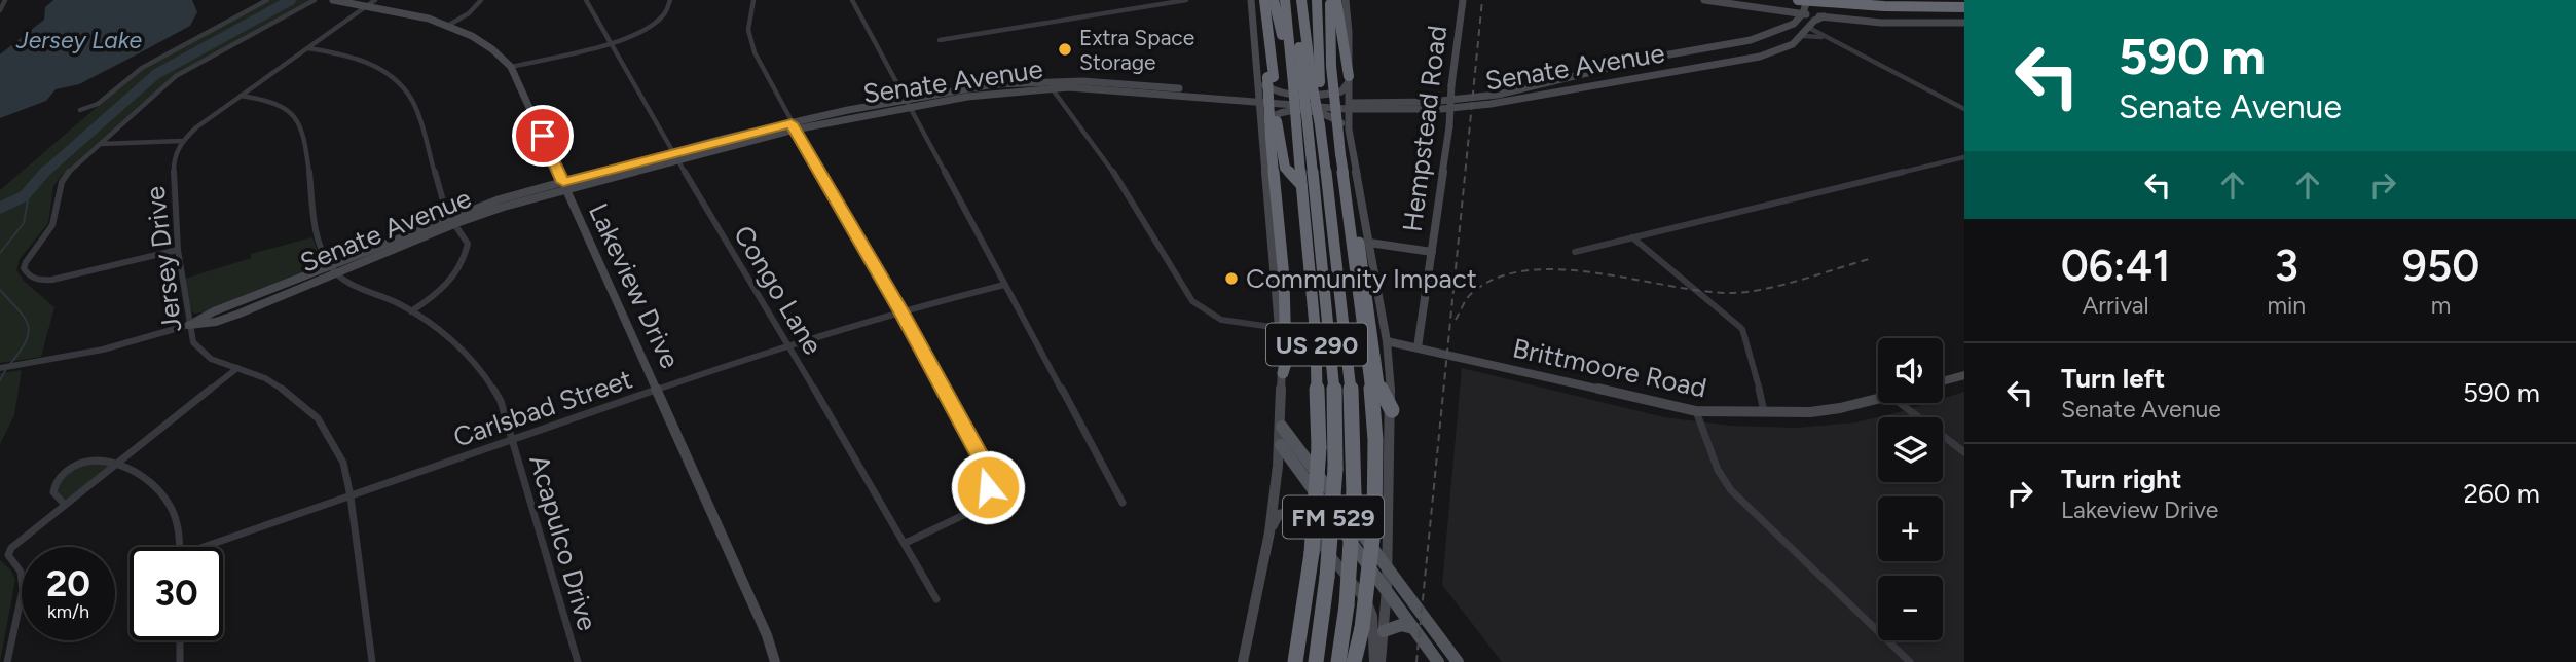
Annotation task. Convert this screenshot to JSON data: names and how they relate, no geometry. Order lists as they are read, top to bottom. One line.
{"streets":{"highway":["US 290"],"main road":["Senate Avenue","Hempstead Road","Lakeview Drive","Brittmoore Road","FM 529"],"street":["Jersey Drive","Congo Lane","Carlsbad Street","Acapulco Drive"]},"crossings":[["Senate Avenue","Jersey Drive"],["Senate Avenue","Lakeview Drive"],["Senate Avenue","Congo Lane"],["Senate Avenue","Acapulco Drive"],["Hempstead Road","Brittmoore Road"],["Jersey Drive","Carlsbad Street"],["Lakeview Drive","Carlsbad Street"],["Congo Lane","Carlsbad Street"],["Carlsbad Street","Acapulco Drive"]],"water":["Jersey Lake"],"places":["Extra Space Storage","Community Impact"],"page":{"turn":["590 m","Senate Avenue"],"eta":["06:41","Arrival","3","min","950","m"],"map_buttons":["+","−"],"list":[{"name":"Turn left","note":"Senate Avenue","value":"590 m"},{"name":"Turn right","note":"Lakeview Drive","value":"260 m"}],"speed":"20 km/h","limit":"30"}}
